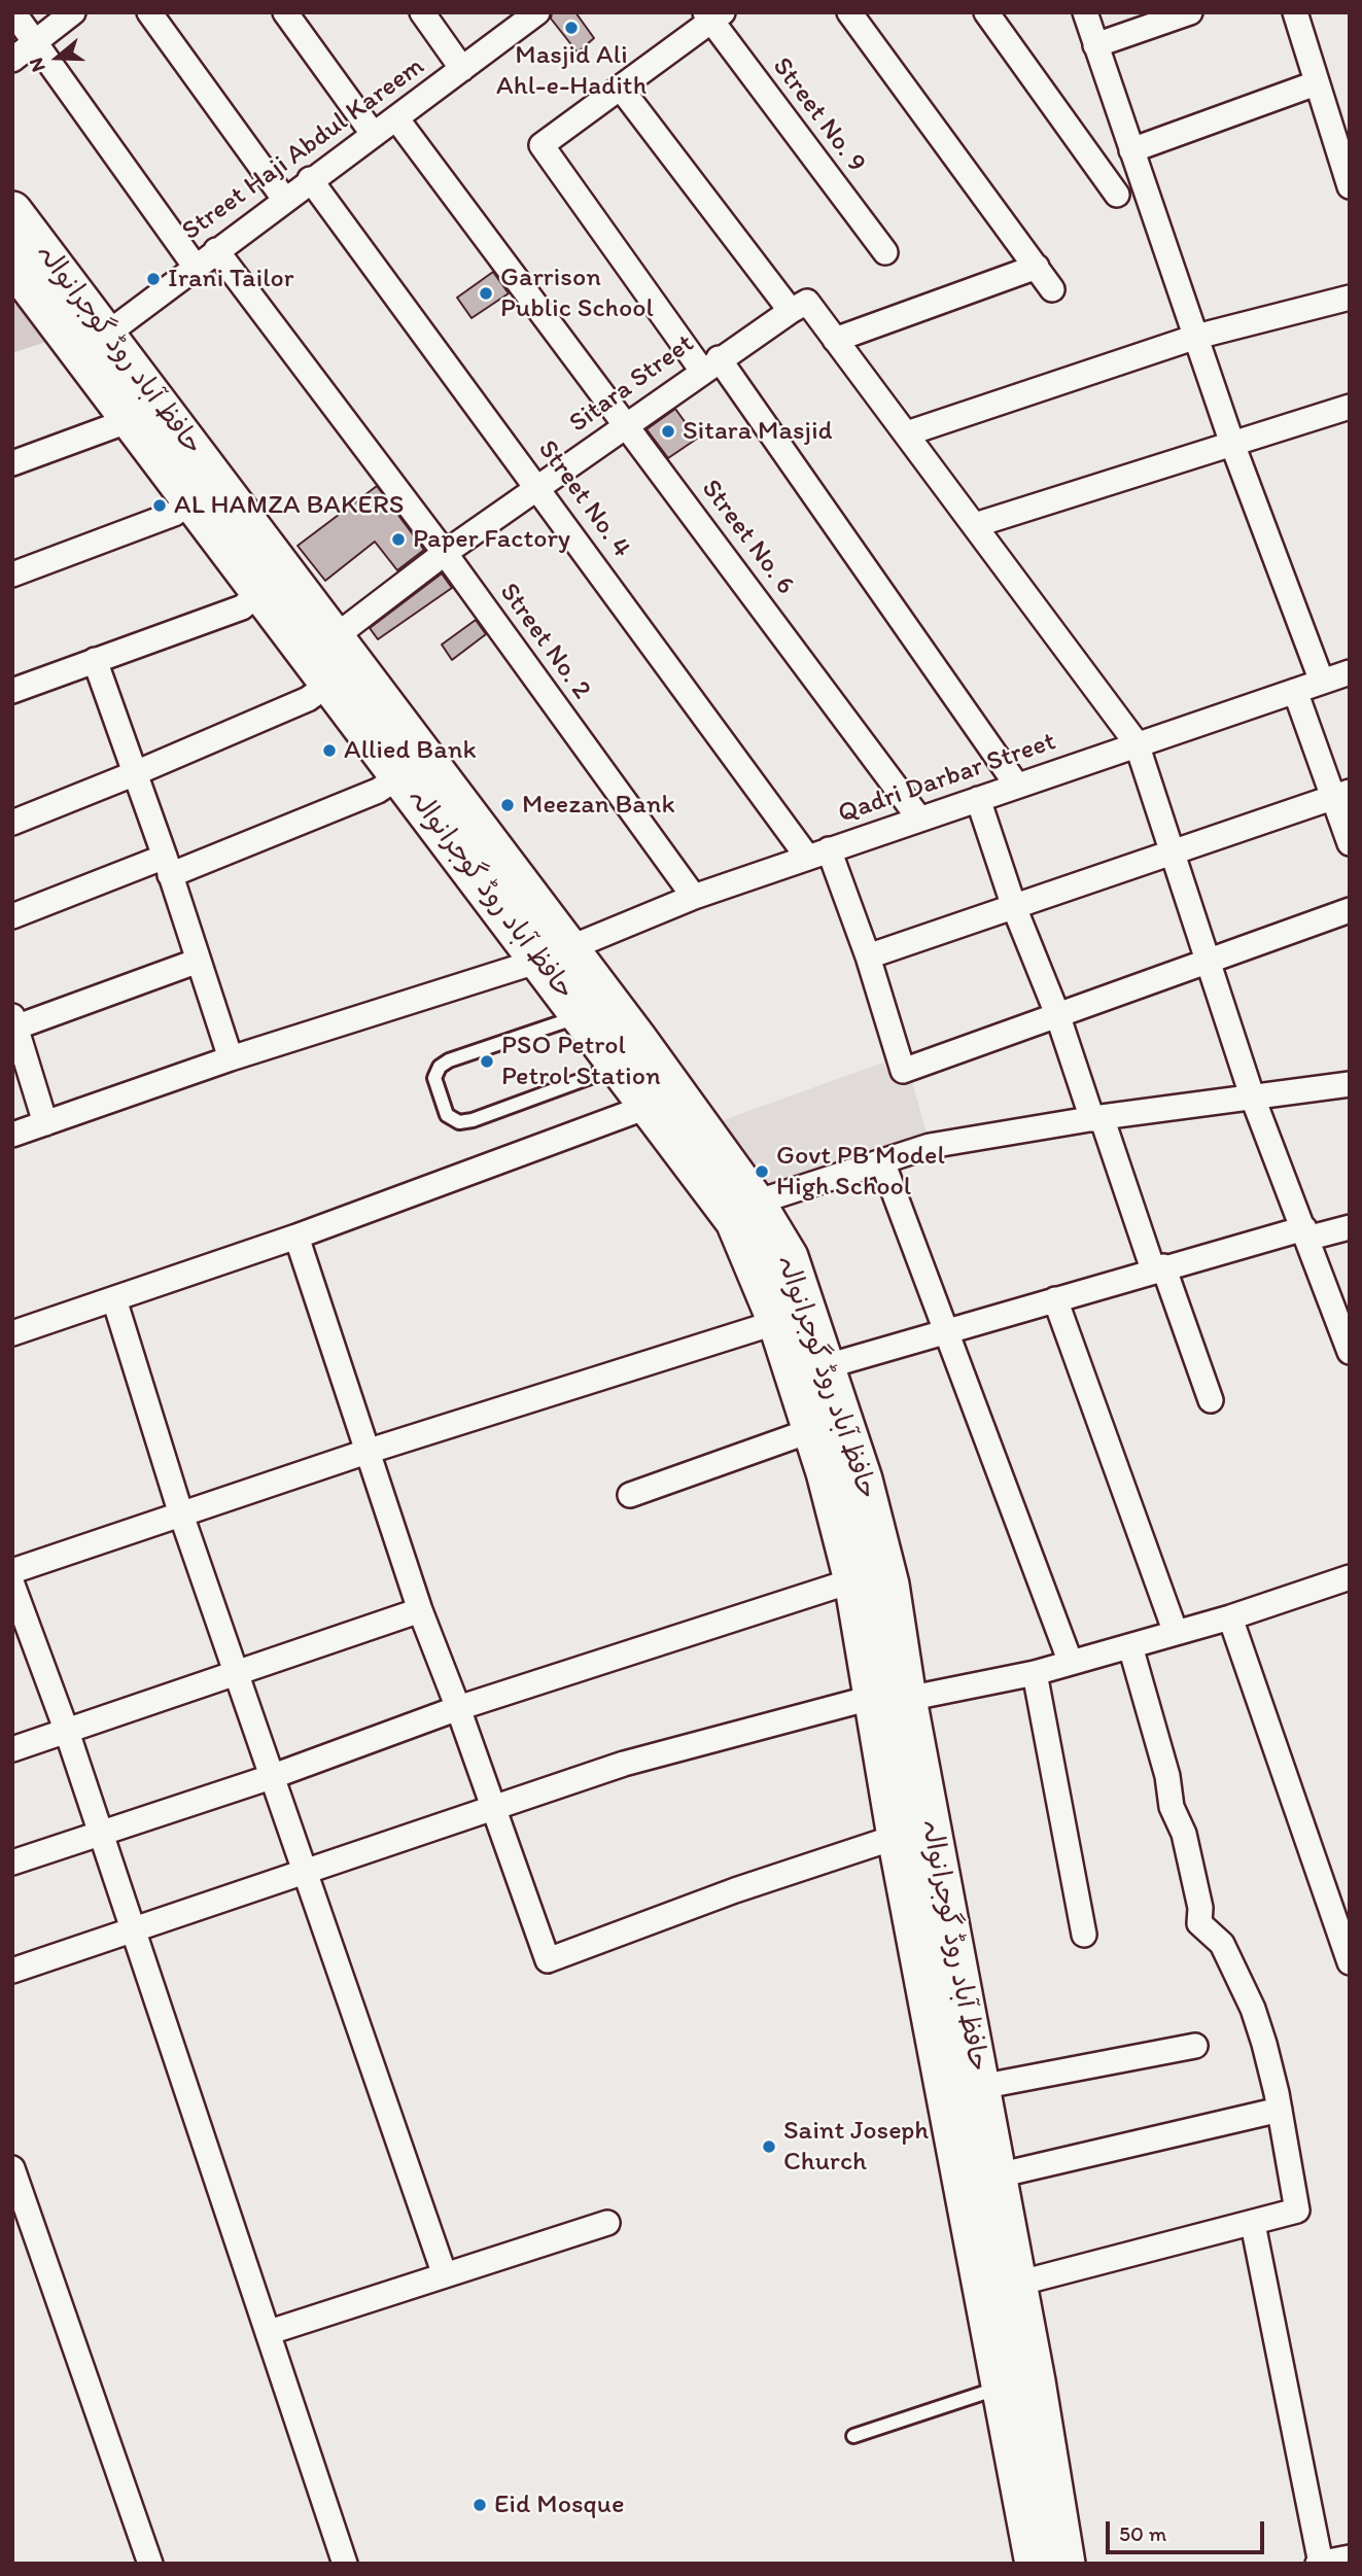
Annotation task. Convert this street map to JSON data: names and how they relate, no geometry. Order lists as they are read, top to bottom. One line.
{"streets":{"main road":["حافظ آباد روڈ گوجرانوالہ"],"street":["Street No. 9","Street Haji Abdul Kareem","Sitara Street","Street No. 4","Street No. 6","Street No. 2","Qadri Darbar Street"]},"crossings":[["Street Haji Abdul Kareem","حافظ آباد روڈ گوجرانوالہ"],["Street Haji Abdul Kareem","Street No. 4"],["Street Haji Abdul Kareem","Street No. 6"],["Street Haji Abdul Kareem","Street No. 2"],["حافظ آباد روڈ گوجرانوالہ","Sitara Street"],["حافظ آباد روڈ گوجرانوالہ","Qadri Darbar Street"],["Sitara Street","Street No. 4"],["Sitara Street","Street No. 6"],["Sitara Street","Street No. 2"],["Street No. 4","Qadri Darbar Street"],["Street No. 6","Qadri Darbar Street"],["Street No. 2","Qadri Darbar Street"]],"places":["Masjid Ali Ahl-e-Hadith","Irani Tailor","Garrison Public School","Sitara Masjid","AL HAMZA BAKERS","Paper Factory","Allied Bank","Meezan Bank","PSO Petrol Petrol Station","Govt PB Model High School","Saint Joseph Church","Eid Mosque"],"scale_bar":"50 m","north":"left"}
